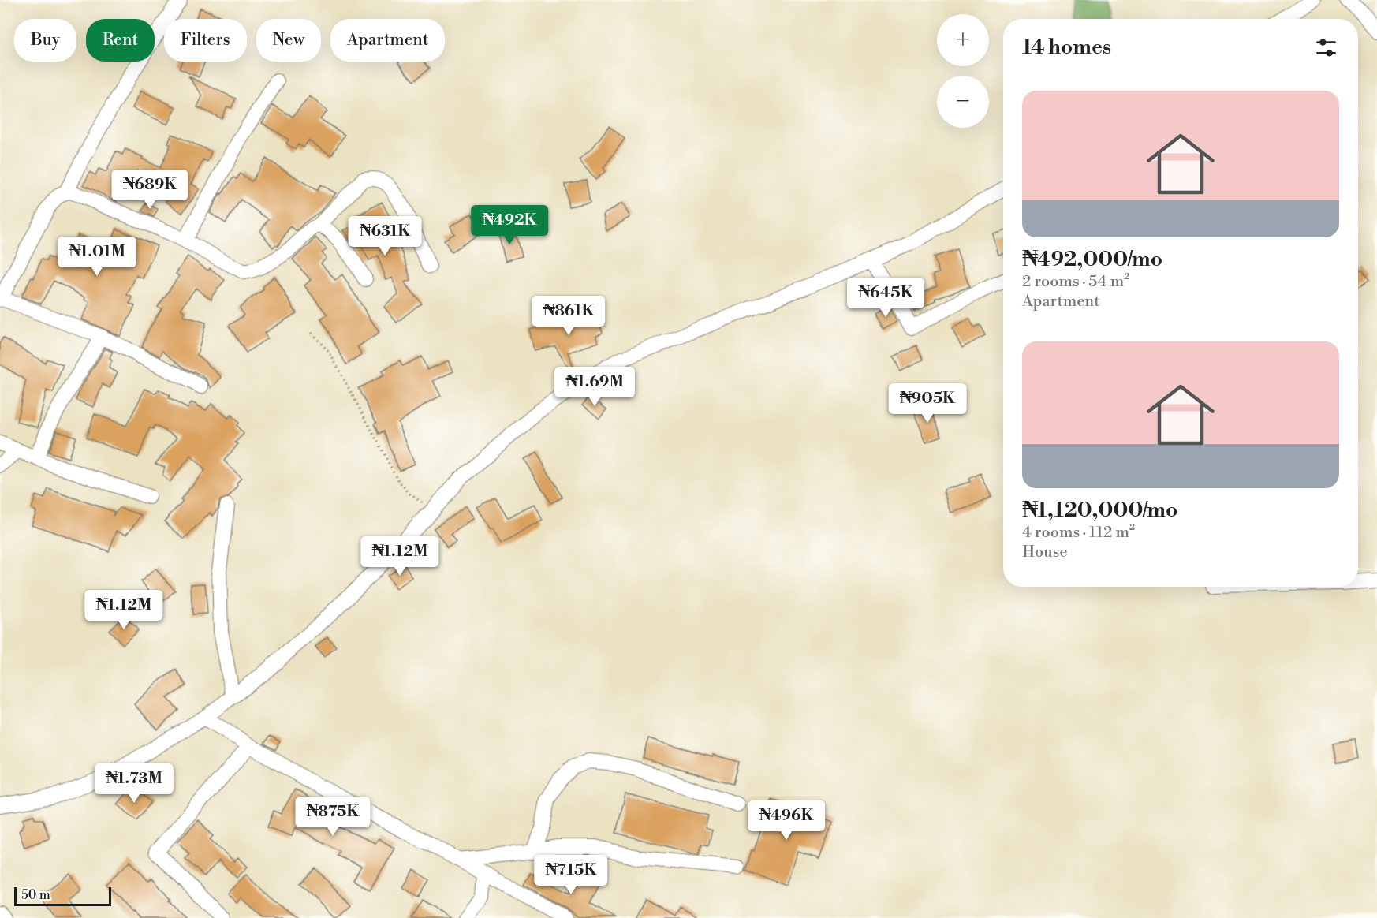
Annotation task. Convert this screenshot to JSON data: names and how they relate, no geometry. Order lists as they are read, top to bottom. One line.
{"scale_bar":"50 m","page":{"map_buttons":["+","−"],"chip":["Buy","Rent","Filters","New","Apartment"],"heading":"14 homes","list":[{"name":"₦492,000/mo","note":"2 rooms · 54 m² · Apartment"},{"name":"₦1,120,000/mo","note":"4 rooms · 112 m² · House"}],"price":["₦689K","₦492K","₦631K","₦1.01M","₦645K","₦861K","₦1.69M","₦905K","₦1.12M","₦1.12M","₦1.73M","₦875K","₦496K","₦715K"],"scale":"50 m"}}
